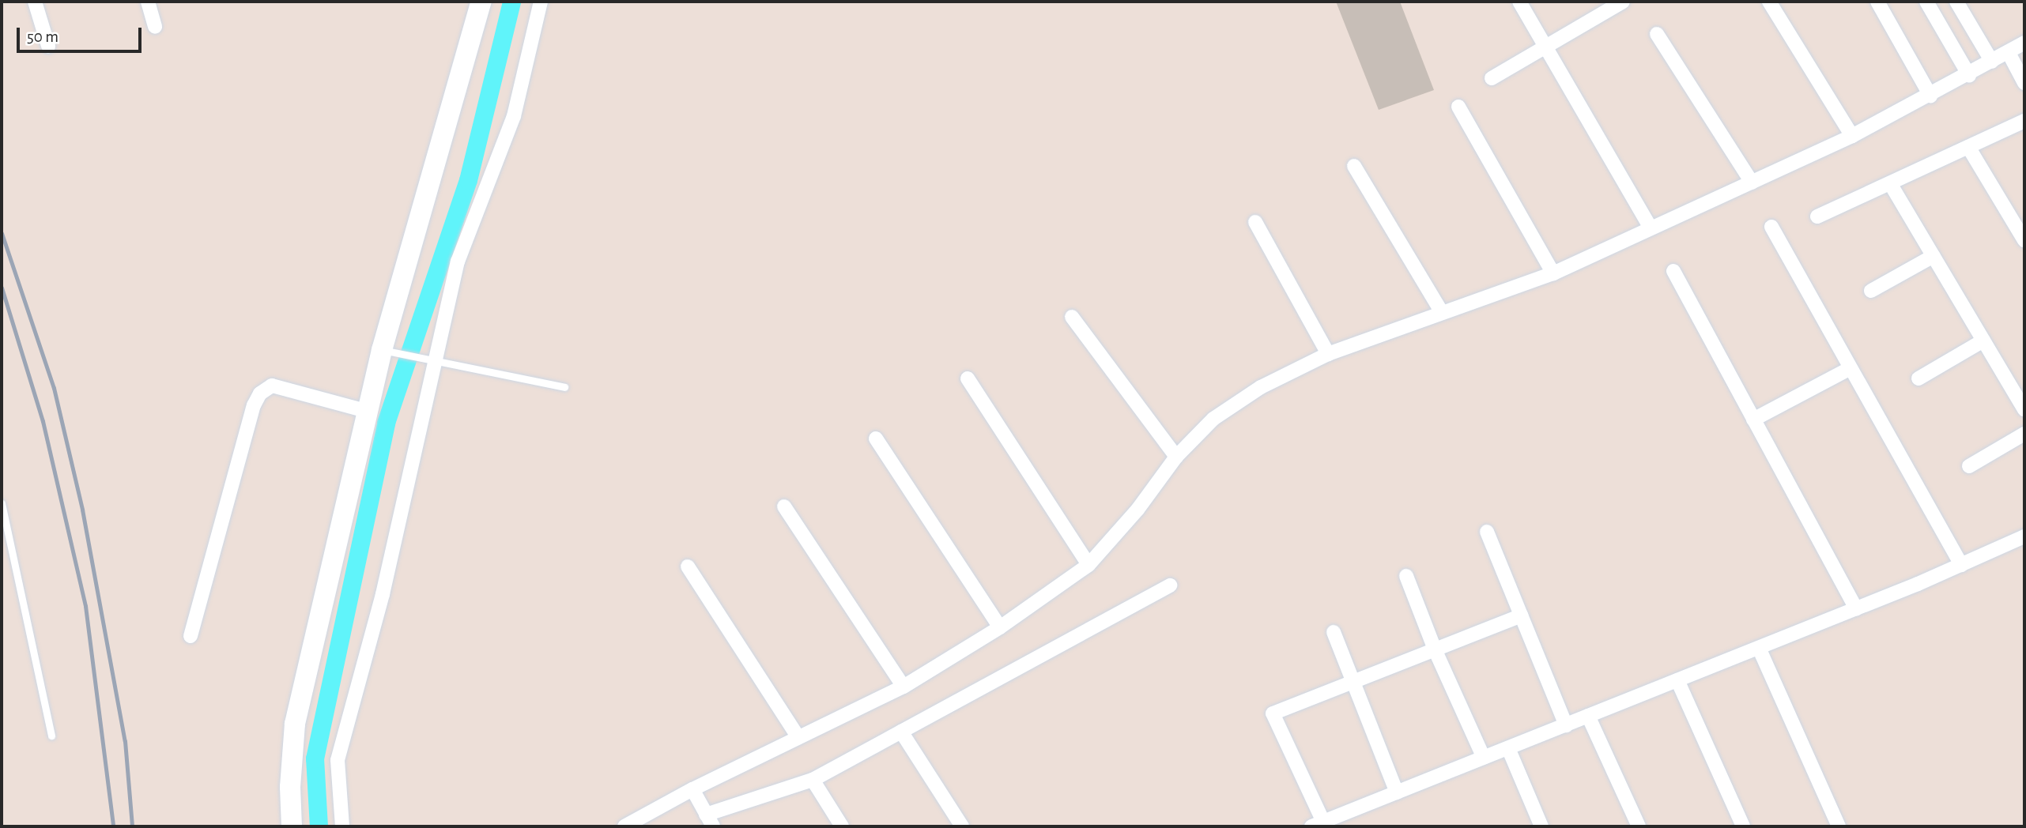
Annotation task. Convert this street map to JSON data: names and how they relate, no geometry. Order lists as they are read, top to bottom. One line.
{"scale_bar":"50 m"}
